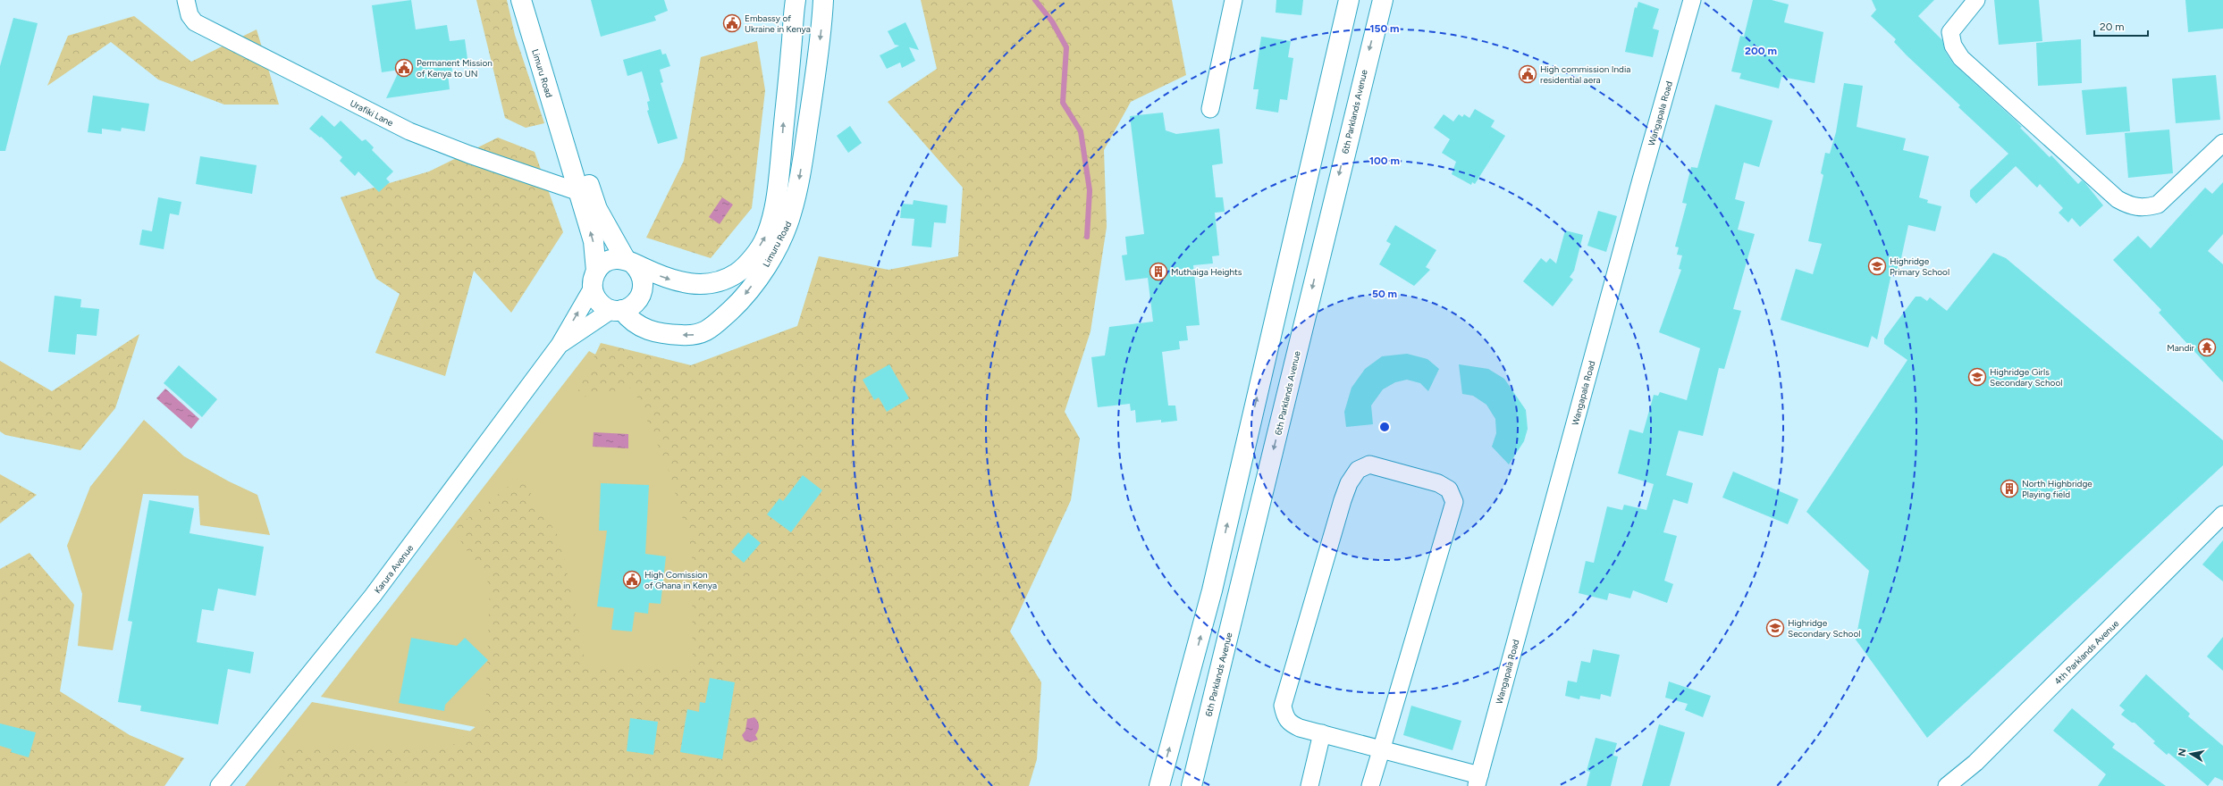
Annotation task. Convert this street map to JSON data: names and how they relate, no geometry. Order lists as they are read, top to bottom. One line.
{"streets":{"street":["Limuru Road","6th Parklands Avenue","Urafiki Lane","Wangapala Road","Karura Avenue","4th Parklands Avenue"]},"crossings":[["Limuru Road","Urafiki Lane"],["Limuru Road","Karura Avenue"]],"places":{"public building":["Embassy of Ukraine in Kenya","Permanent Mission of Kenya to UN","High commission India residential aera","High Comission of Ghana in Kenya"],"school or university":["Highridge Primary School","Highridge Girls Secondary School","Highridge Secondary School"],"building":["Muthaiga Heights","North Highbridge Playing field"],"temple":["Mandir"]},"scale_bar":"20 m","north":"left","rings":["150 m","200 m","100 m","50 m"]}
